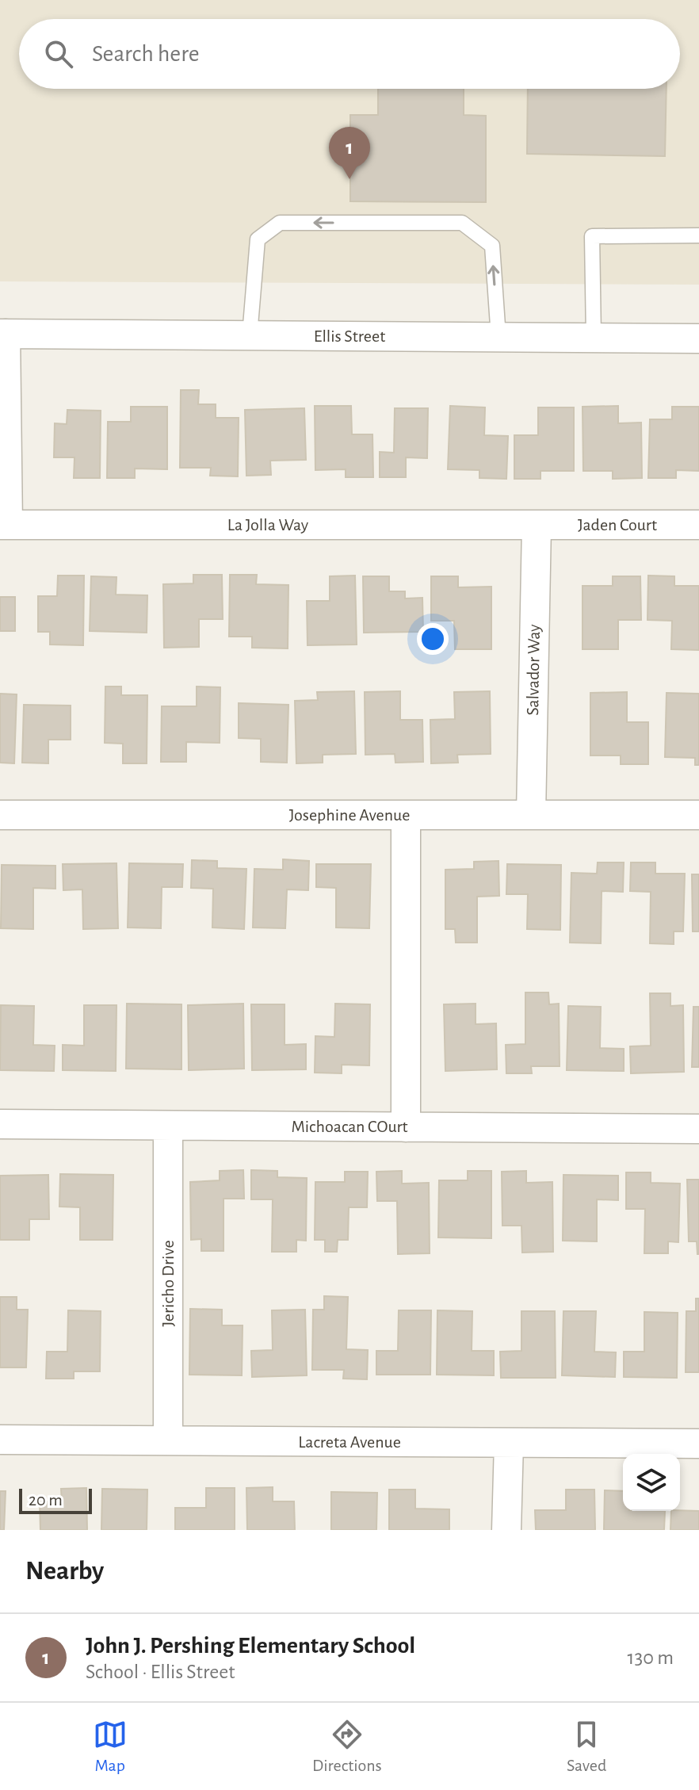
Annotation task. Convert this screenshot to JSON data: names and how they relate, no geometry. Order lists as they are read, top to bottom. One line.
{"streets":{"street":["Ellis Street","La Jolla Way","Jaden Court","Salvador Way","Josephine Avenue","Michoacan COurt","Jericho Drive","Lacreta Avenue"]},"crossings":[["La Jolla Way","Jaden Court"],["La Jolla Way","Salvador Way"],["Jaden Court","Salvador Way"],["Salvador Way","Josephine Avenue"],["Michoacan COurt","Jericho Drive"],["Jericho Drive","Lacreta Avenue"]],"scale_bar":"20 m","page":{"search":"Search here","pins":"1","scale":"20 m","heading":"Nearby","list":[{"mark":"1","name":"John J. Pershing Elementary School","note":"School · Ellis Street","value":"130 m"}],"nav":["Map","Directions","Saved"]}}
